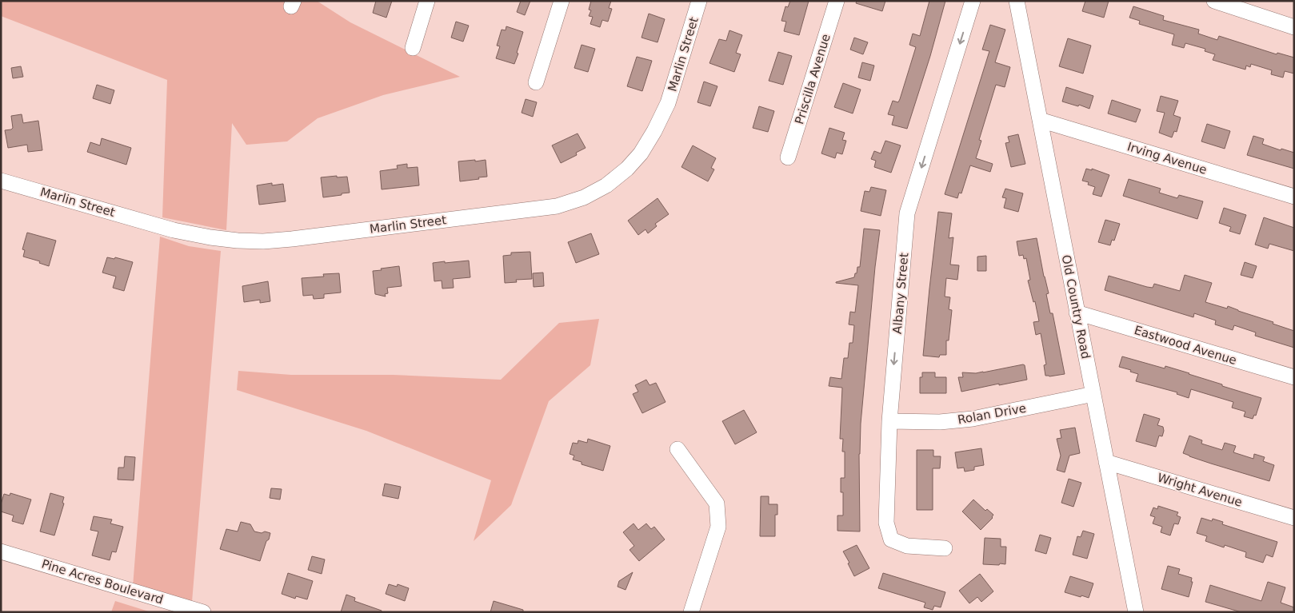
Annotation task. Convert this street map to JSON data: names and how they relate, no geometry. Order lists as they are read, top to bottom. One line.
{"streets":{"street":["Marlin Street","Priscilla Avenue","Irving Avenue","Albany Street","Old Country Road","Eastwood Avenue","Rolan Drive","Wright Avenue","Pine Acres Boulevard"]},"crossings":[["Irving Avenue","Old Country Road"],["Albany Street","Rolan Drive"],["Old Country Road","Eastwood Avenue"],["Old Country Road","Rolan Drive"],["Old Country Road","Wright Avenue"]],"one_way":["Albany Street"]}
